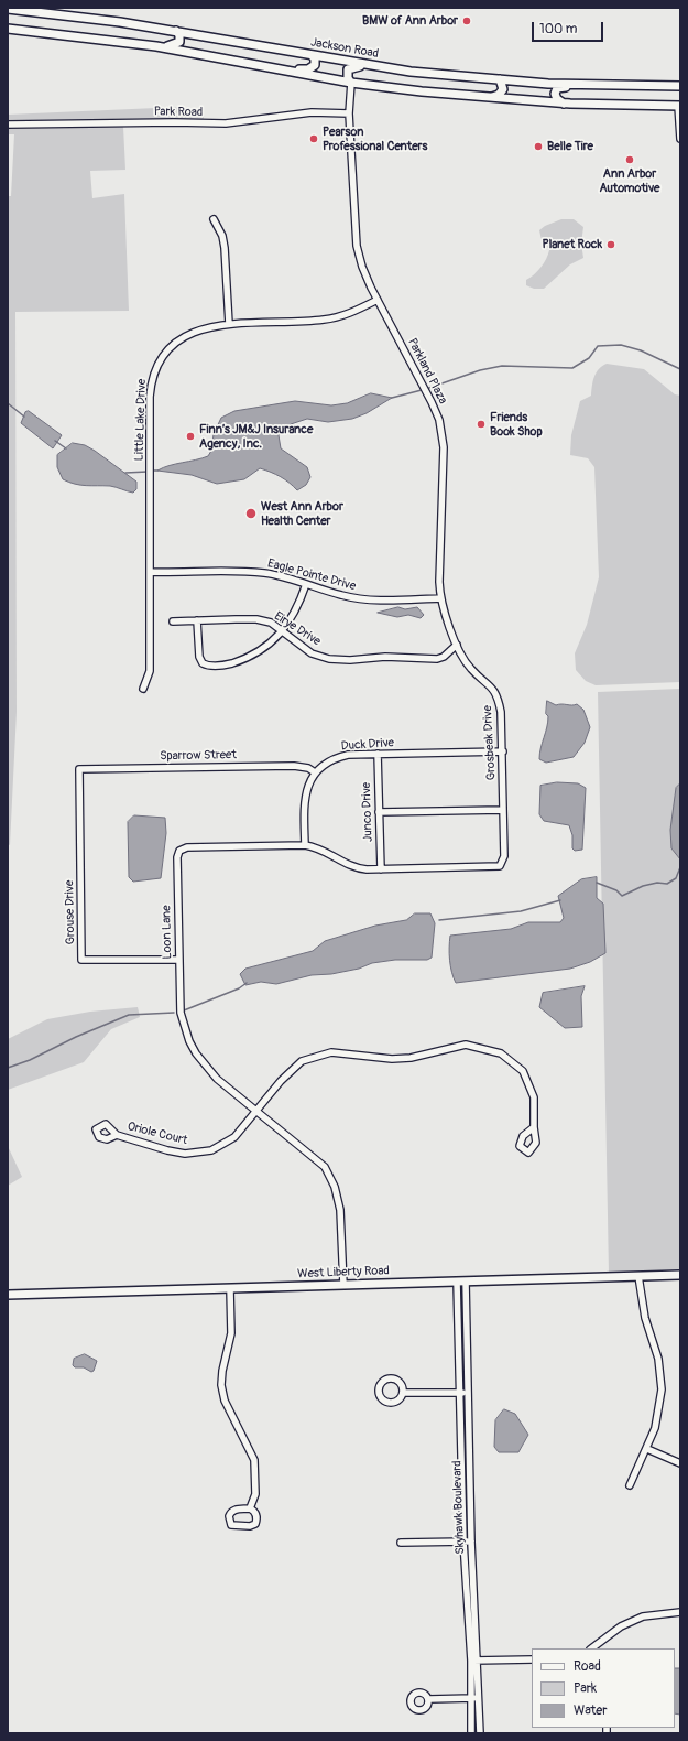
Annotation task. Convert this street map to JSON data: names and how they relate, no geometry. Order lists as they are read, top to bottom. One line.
{"streets":{"main road":["Jackson Road","West Liberty Road"],"street":["Park Road","Parkland Plaza","Little Lake Drive","Eagle Pointe Drive","Eirye Drive","Grosbeak Drive","Duck Drive","Sparrow Street","Junco Drive","Grouse Drive","Loon Lane","Oriole Court","Skyhawk Boulevard"]},"crossings":[["Park Road","Parkland Plaza"],["Parkland Plaza","Little Lake Drive"],["Parkland Plaza","Eagle Pointe Drive"],["Parkland Plaza","Eirye Drive"],["Parkland Plaza","Grosbeak Drive"],["Little Lake Drive","Eagle Pointe Drive"],["Eirye Drive","Grosbeak Drive"],["Grosbeak Drive","Duck Drive"],["Grosbeak Drive","Loon Lane"],["Duck Drive","Sparrow Street"],["Duck Drive","Junco Drive"],["Sparrow Street","Grouse Drive"],["Junco Drive","Loon Lane"],["Grouse Drive","Loon Lane"],["Loon Lane","Oriole Court"],["Loon Lane","West Liberty Road"],["West Liberty Road","Skyhawk Boulevard"]],"places":["BMW of Ann Arbor","Pearson Professional Centers","Belle Tire","Ann Arbor Automotive","Planet Rock","Friends Book Shop","Finn’s JM&J Insurance Agency, Inc.","West Ann Arbor Health Center"],"legend":["Road","Park","Water"],"scale_bar":"100 m"}
